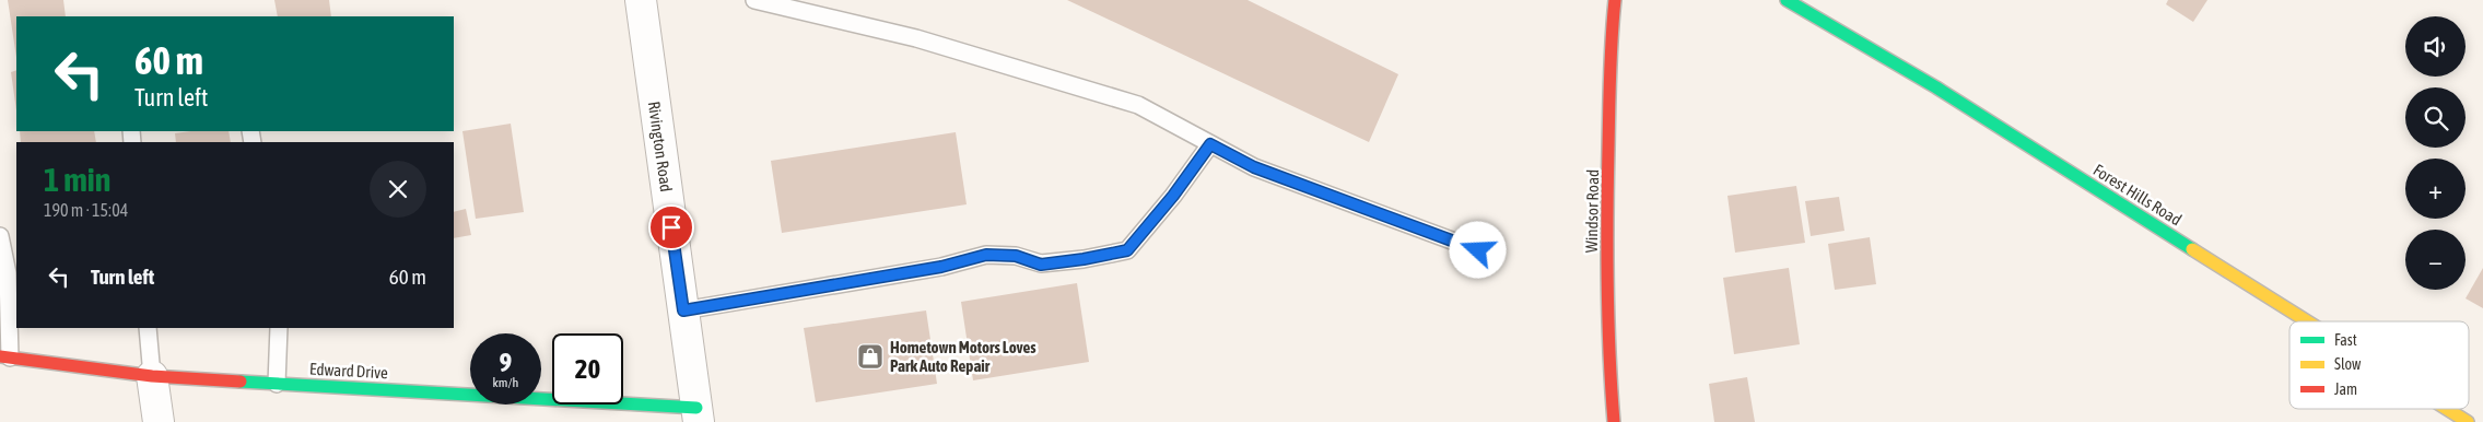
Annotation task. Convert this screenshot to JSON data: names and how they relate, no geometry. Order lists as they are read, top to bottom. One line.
{"streets":{"street":["Rivington Road","Forest Hills Road","Windsor Road","Edward Drive"]},"crossings":[["Rivington Road","Edward Drive"]],"places":{"shop":["Hometown Motors Loves Park Auto Repair"]},"legend":["Fast","Slow","Jam"],"page":{"map_buttons":["+","−"],"turn":["60 m","Turn left"],"heading":["1 min","190 m · 15:04"],"list":[{"name":"Turn left","value":"60 m"}],"speed":"9 km/h","limit":"20"}}
